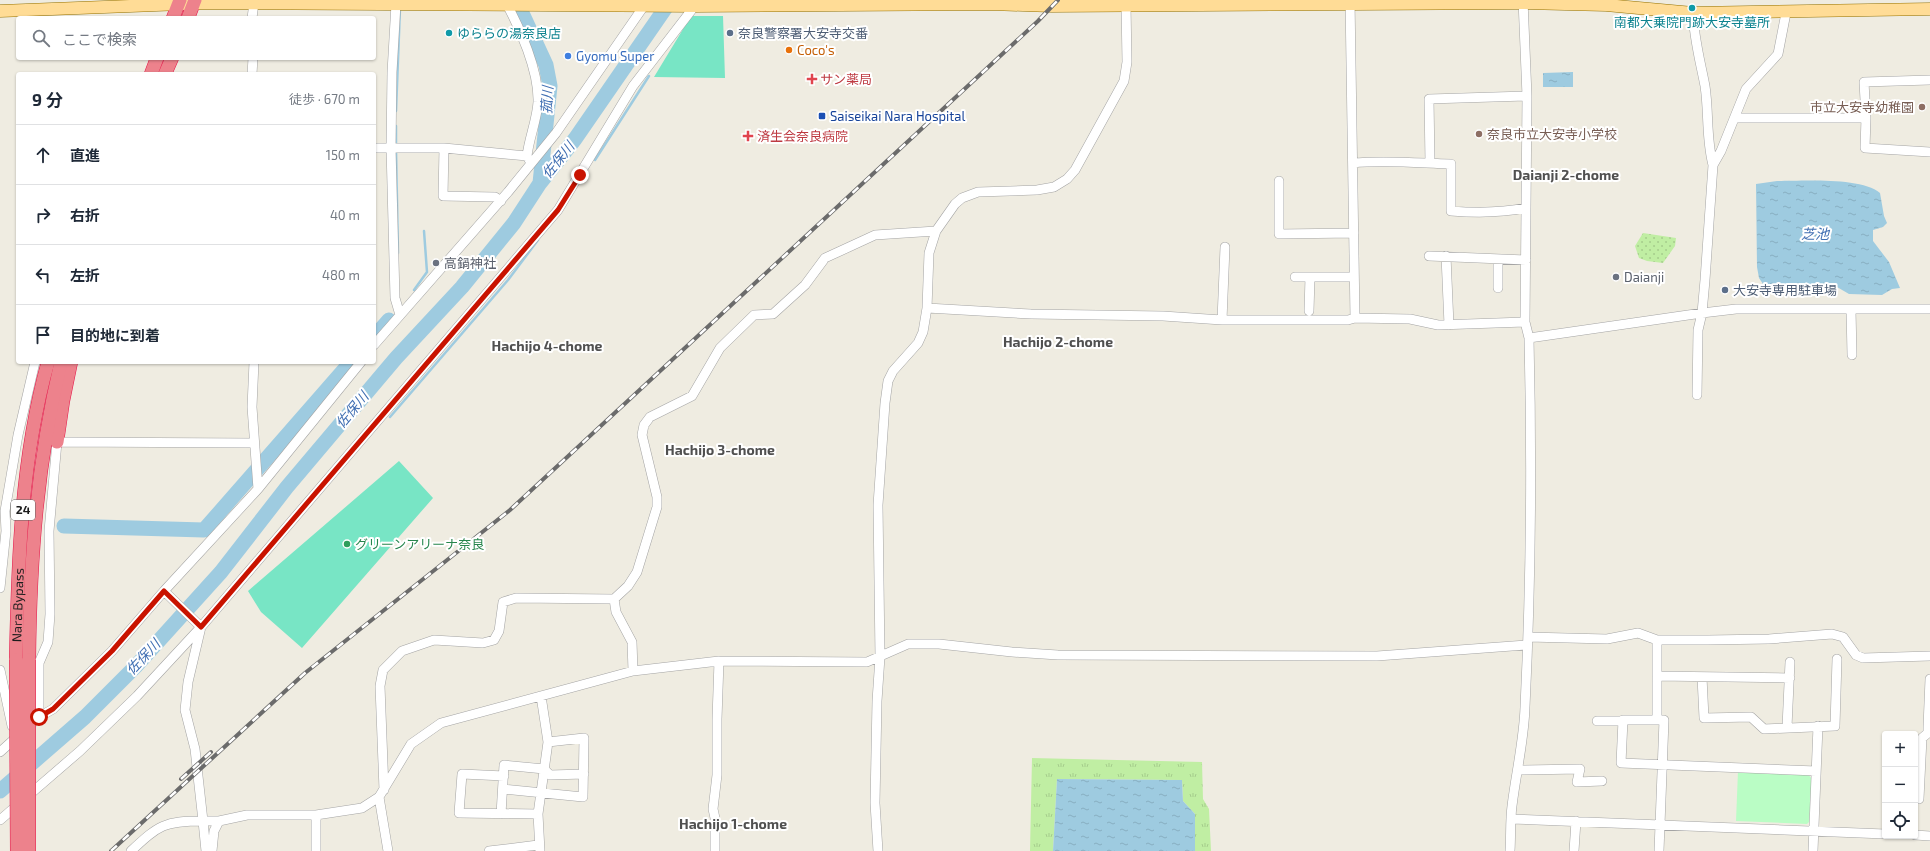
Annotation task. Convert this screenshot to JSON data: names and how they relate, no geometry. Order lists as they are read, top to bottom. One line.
{"streets":{"highway":["24","Nara Bypass"]},"districts":["Daianji 2-chome","Hachijo 2-chome","Hachijo 4-chome","Hachijo 3-chome","Hachijo 1-chome"],"water":["菰川","佐保川","芝池"],"places":{"other":["南都大乗院門跡大安寺墓所","ゆららの湯奈良店","奈良警察署大安寺交番","Coco's","Gyomu Super","市立大安寺幼稚園","奈良市立大安寺小学校","高鍋神社","Daianji","大安寺専用駐車場","グリーンアリーナ奈良"],"health":["サン薬局","済生会奈良病院"],"transit":["Saiseikai Nara Hospital"]},"page":{"search":"ここで検索","heading":["9 分","徒歩 · 670 m"],"list":[["直進","150 m"],["右折","40 m"],["左折","480 m"],"目的地に到着"],"map_buttons":["+","−"]}}
